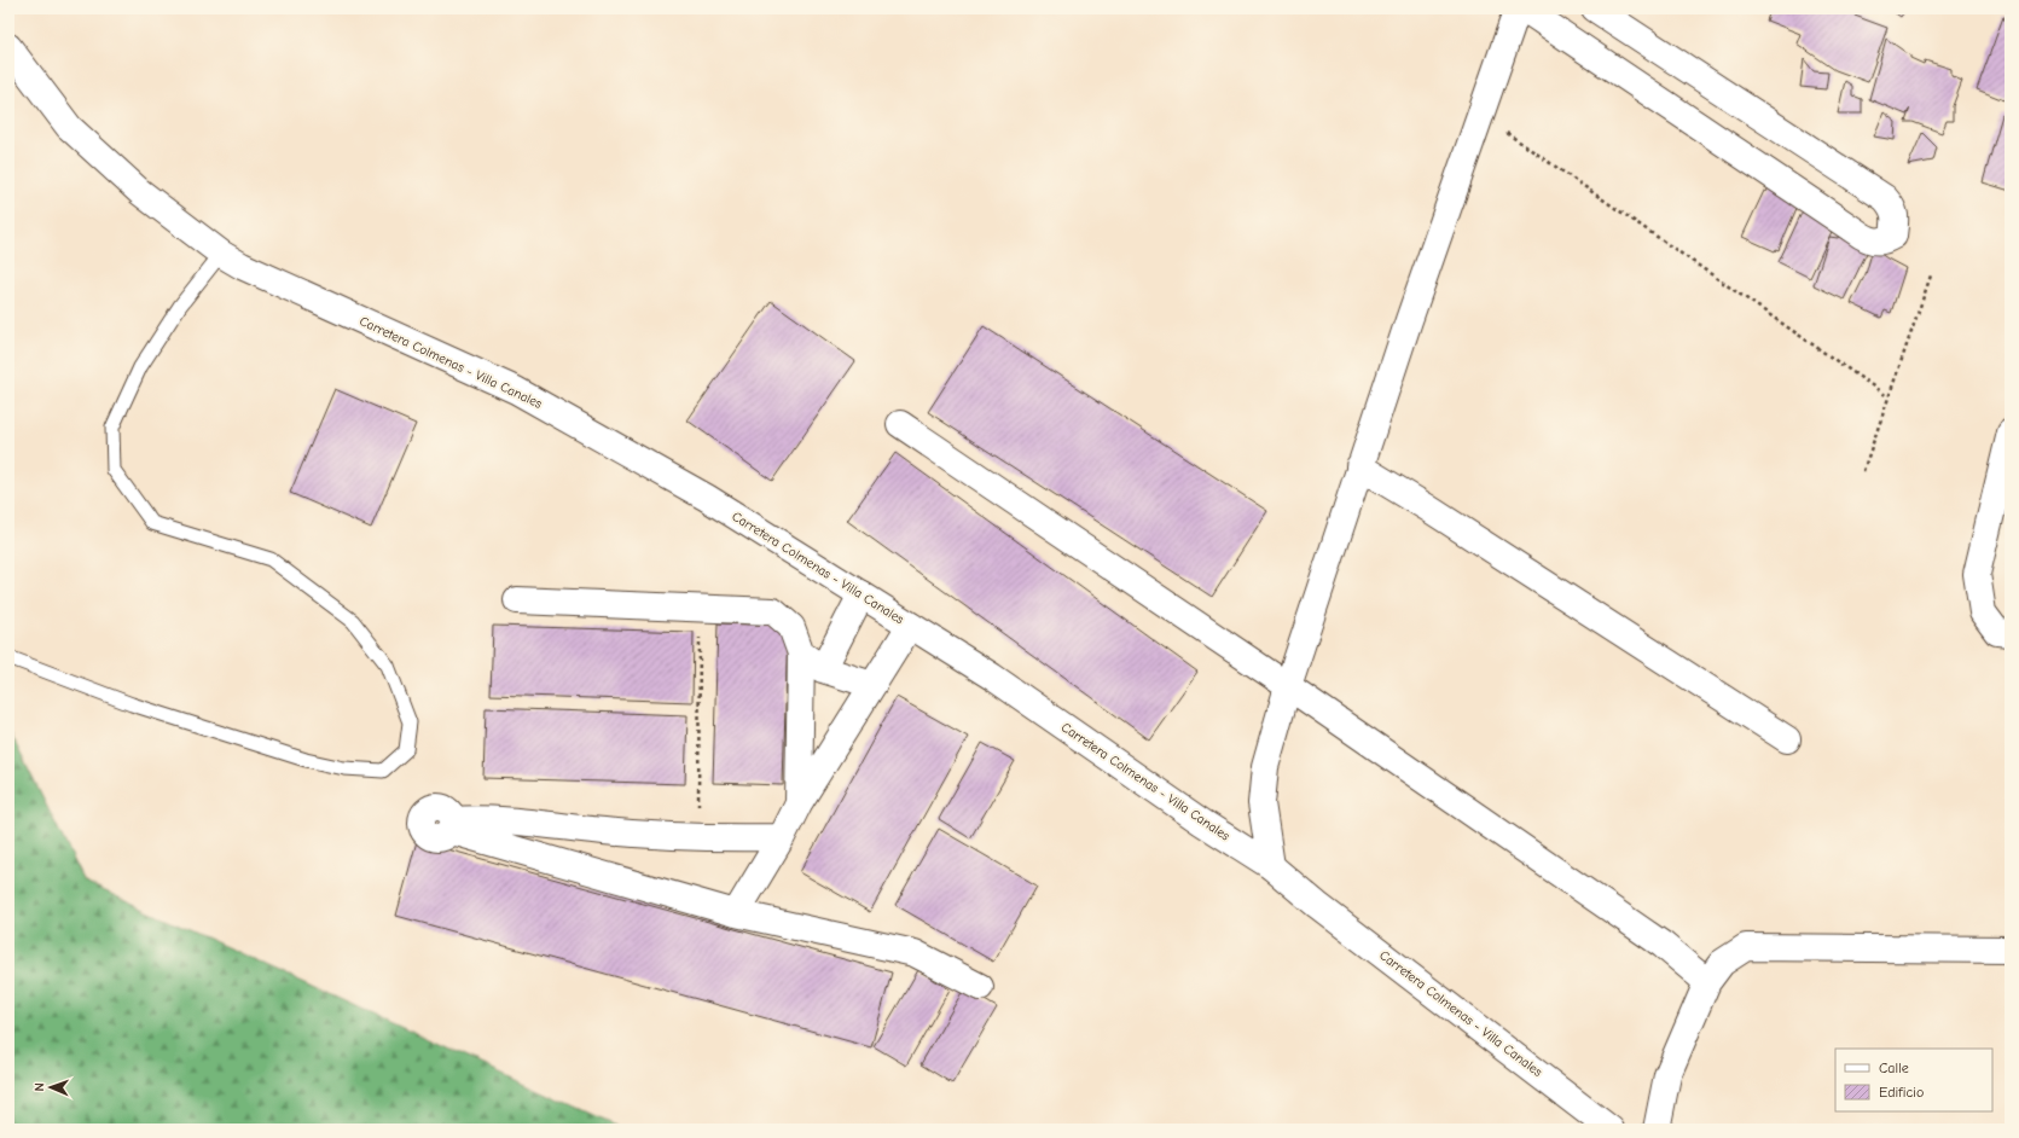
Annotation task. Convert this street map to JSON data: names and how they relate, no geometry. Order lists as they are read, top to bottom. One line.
{"streets":{"street":["Carretera Colmenas - Villa Canales"]},"legend":["Calle","Edificio"],"north":"left"}
